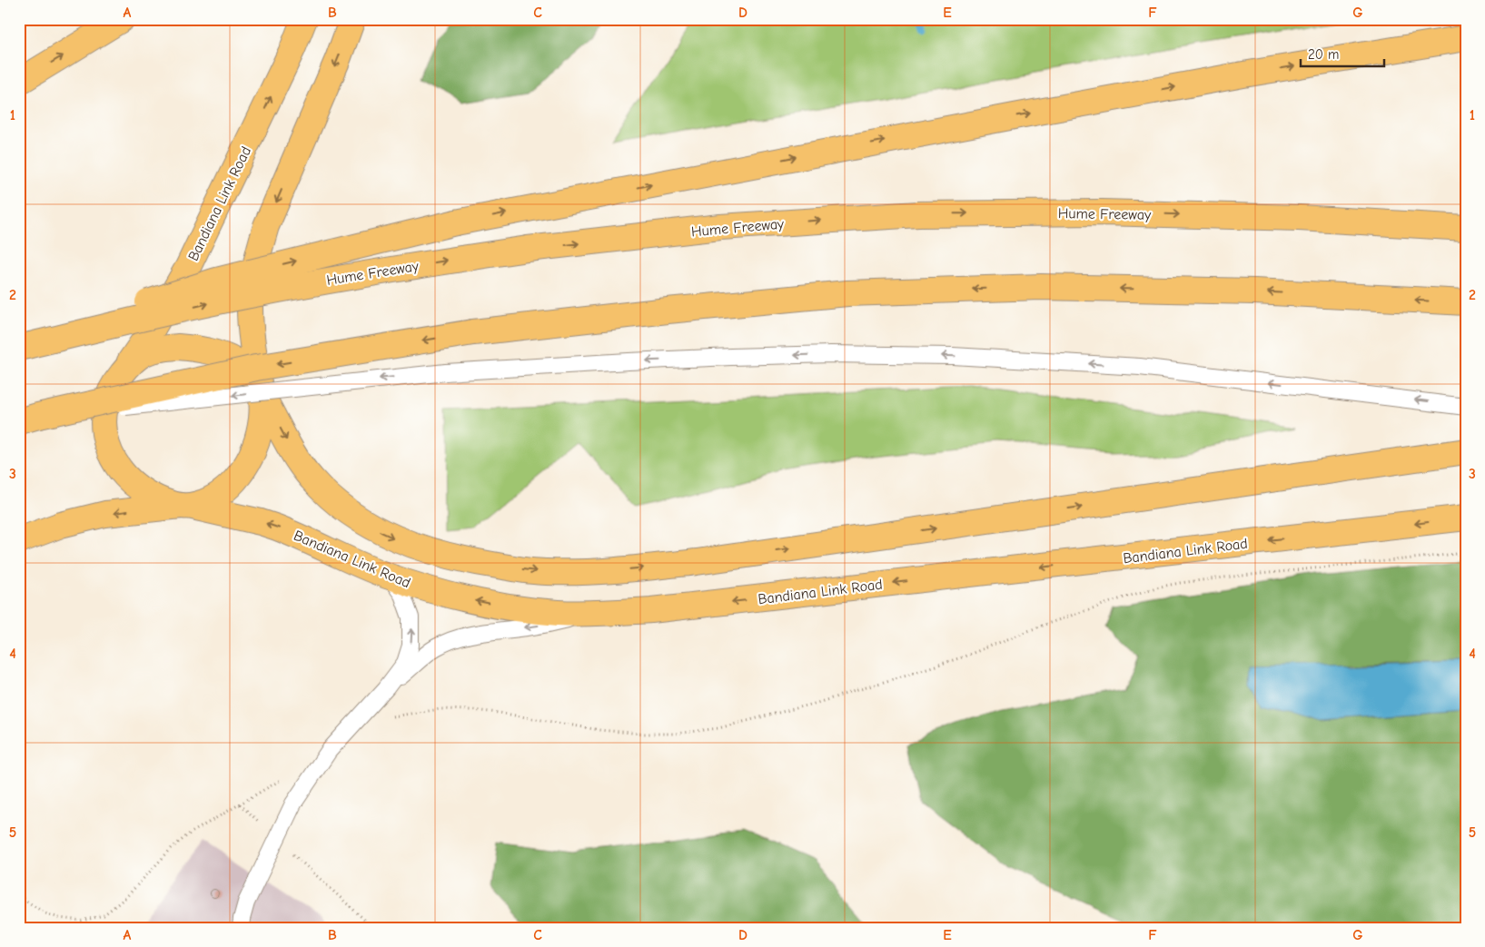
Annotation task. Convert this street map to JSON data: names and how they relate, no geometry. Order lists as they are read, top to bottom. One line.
{"streets":{"main road":["Bandiana Link Road","Hume Freeway"]},"scale_bar":"20 m","grid":{"columns":["A","B","C","D","E","F","G"],"rows":["1","2","3","4","5"]}}
